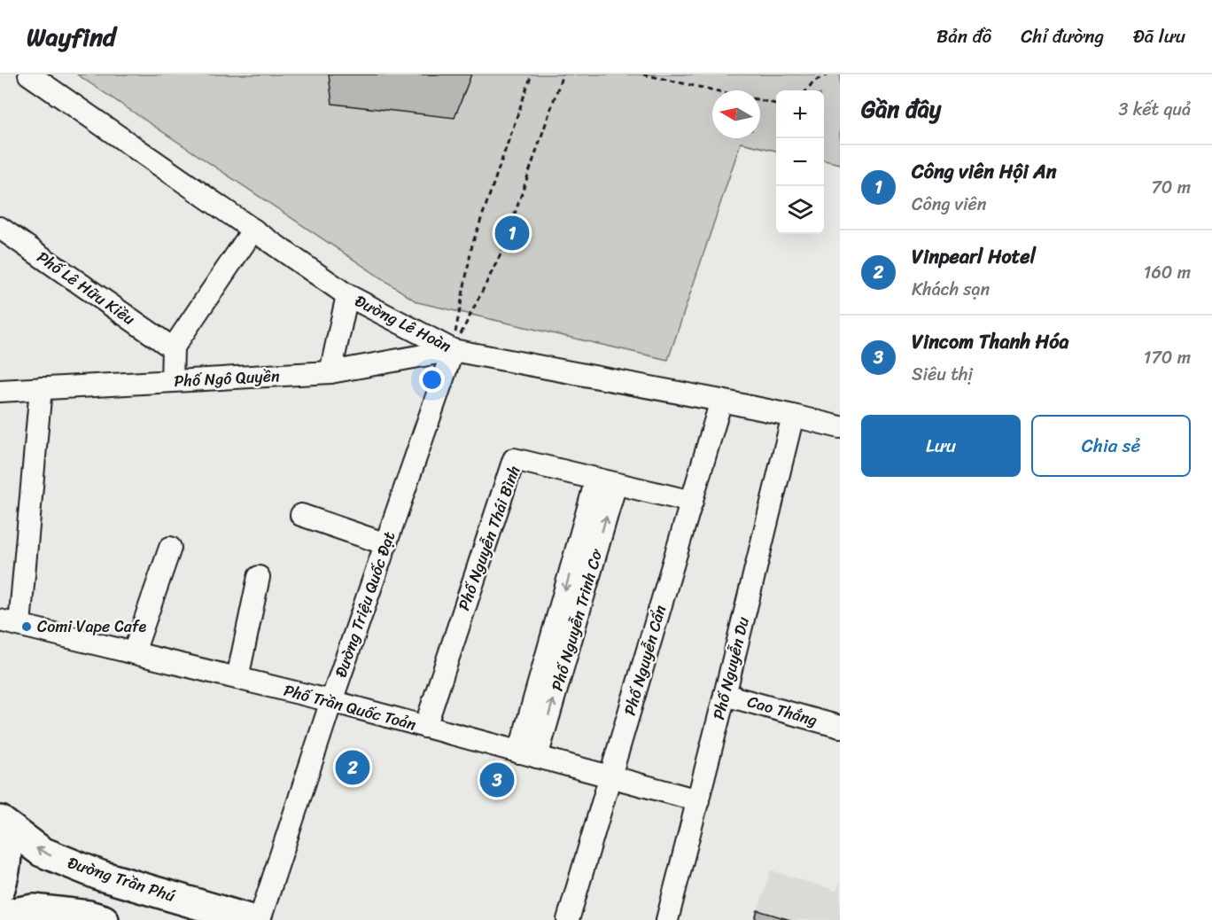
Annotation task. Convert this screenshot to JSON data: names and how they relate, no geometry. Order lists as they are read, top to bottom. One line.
{"streets":{"highway":["Đường Trần Phú"],"street":["Phố Lê Hữu Kiều","Đường Lê Hoàn","Phố Ngô Quyền","Phố Nguyễn Thái Bình","Đường Triệu Quốc Đạt","Phố Nguyễn Trinh Cơ","Phố Nguyễn Cẩn","Phố Nguyễn Du","Phố Trần Quốc Toản","Cao Thắng"]},"crossings":[["Đường Lê Hoàn","Phố Ngô Quyền"],["Đường Lê Hoàn","Đường Triệu Quốc Đạt"],["Đường Lê Hoàn","Phố Nguyễn Cẩn"],["Đường Lê Hoàn","Phố Nguyễn Du"],["Phố Ngô Quyền","Đường Triệu Quốc Đạt"],["Phố Nguyễn Thái Bình","Phố Nguyễn Trinh Cơ"],["Phố Nguyễn Thái Bình","Phố Nguyễn Cẩn"],["Phố Nguyễn Thái Bình","Phố Trần Quốc Toản"],["Đường Triệu Quốc Đạt","Phố Trần Quốc Toản"],["Phố Nguyễn Trinh Cơ","Phố Trần Quốc Toản"],["Phố Nguyễn Cẩn","Phố Trần Quốc Toản"],["Phố Nguyễn Du","Phố Trần Quốc Toản"],["Phố Nguyễn Du","Cao Thắng"]],"places":["Comi Vape Cafe"],"north":"left","page":{"header":"Wayfind","nav":["Bản đồ","Chỉ đường","Đã lưu"],"heading":["Gần đây","3 kết quả"],"map_buttons":["+","−"],"list":[{"mark":"1","name":"Công viên Hội An","note":"Công viên","value":"70 m"},{"mark":"2","name":"Vinpearl Hotel","note":"Khách sạn","value":"160 m"},{"mark":"3","name":"Vincom Thanh Hóa","note":"Siêu thị","value":"170 m"}],"pins":["1","2","3"],"buttons":["Lưu","Chia sẻ"]}}
